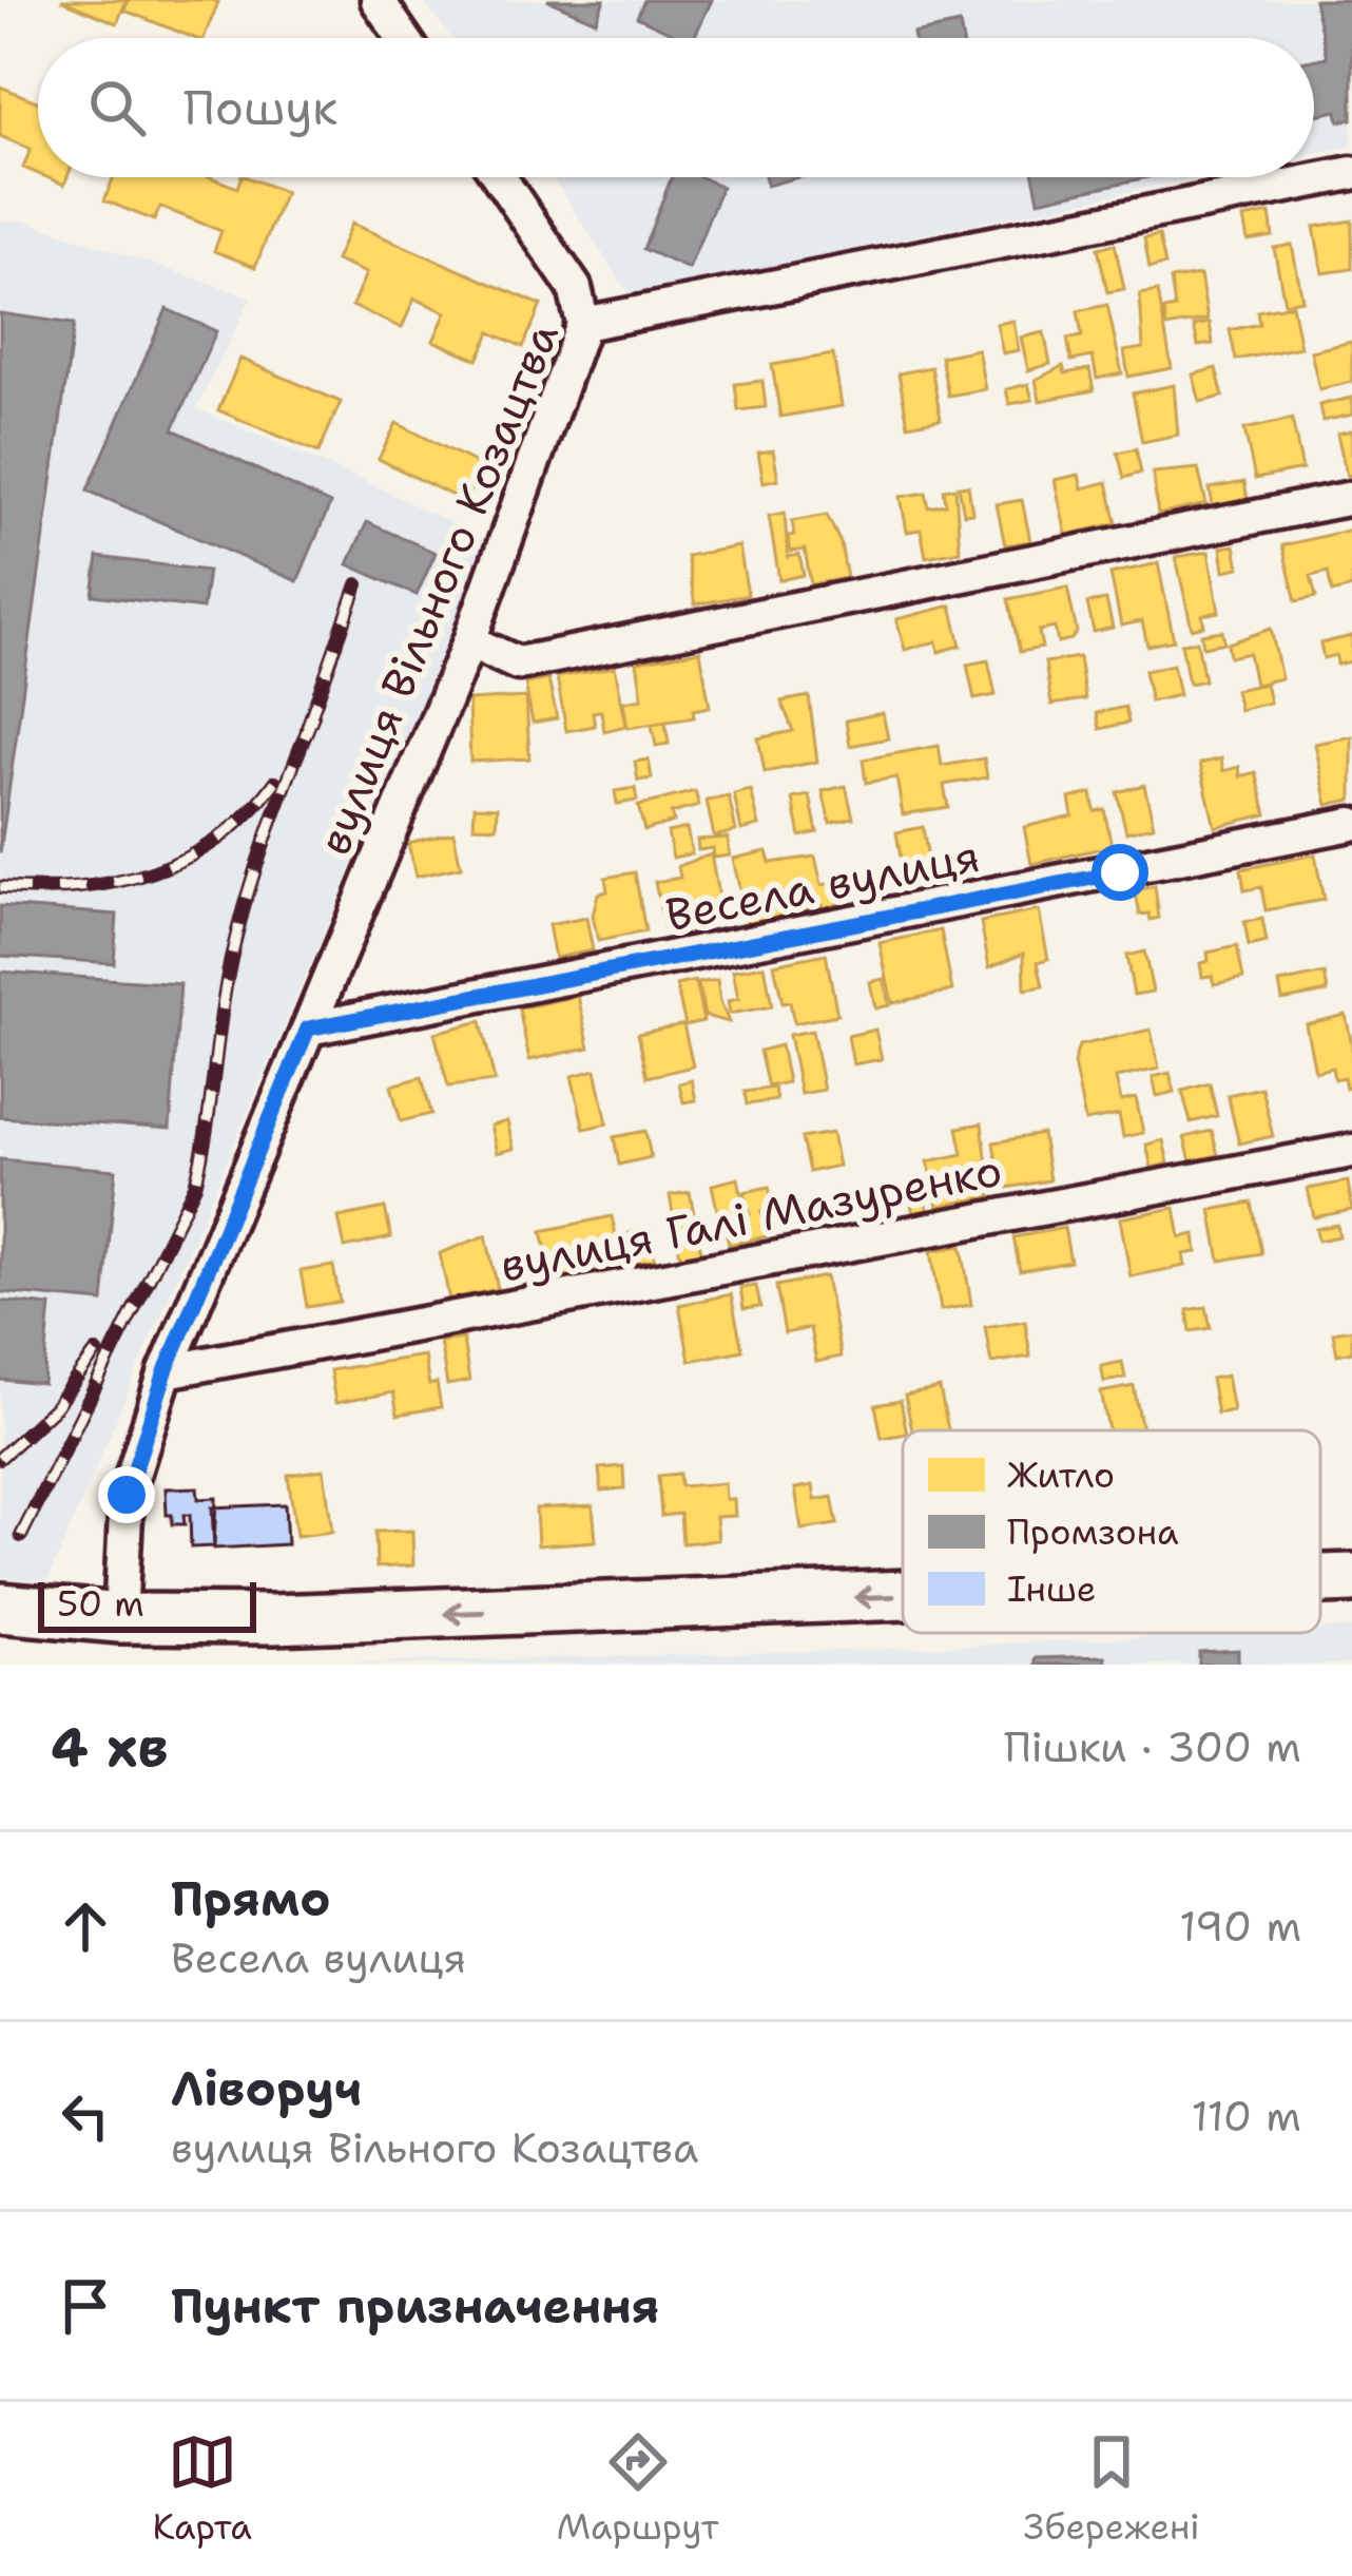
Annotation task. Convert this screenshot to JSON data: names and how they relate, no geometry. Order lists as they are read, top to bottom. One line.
{"streets":{"street":["вулиця Вільного Козацтва","Весела вулиця","вулиця Галі Мазуренко"]},"crossings":[["вулиця Вільного Козацтва","Весела вулиця"],["вулиця Вільного Козацтва","вулиця Галі Мазуренко"]],"legend":["Житло","Промзона","Інше"],"scale_bar":"50 m","page":{"search":"Пошук","scale":"50 m","heading":["4 хв","Пішки · 300 m"],"list":[["Прямо","Весела вулиця","190 m"],["Ліворуч","вулиця Вільного Козацтва","110 m"],"Пункт призначення"],"nav":["Карта","Маршрут","Збережені"]}}
